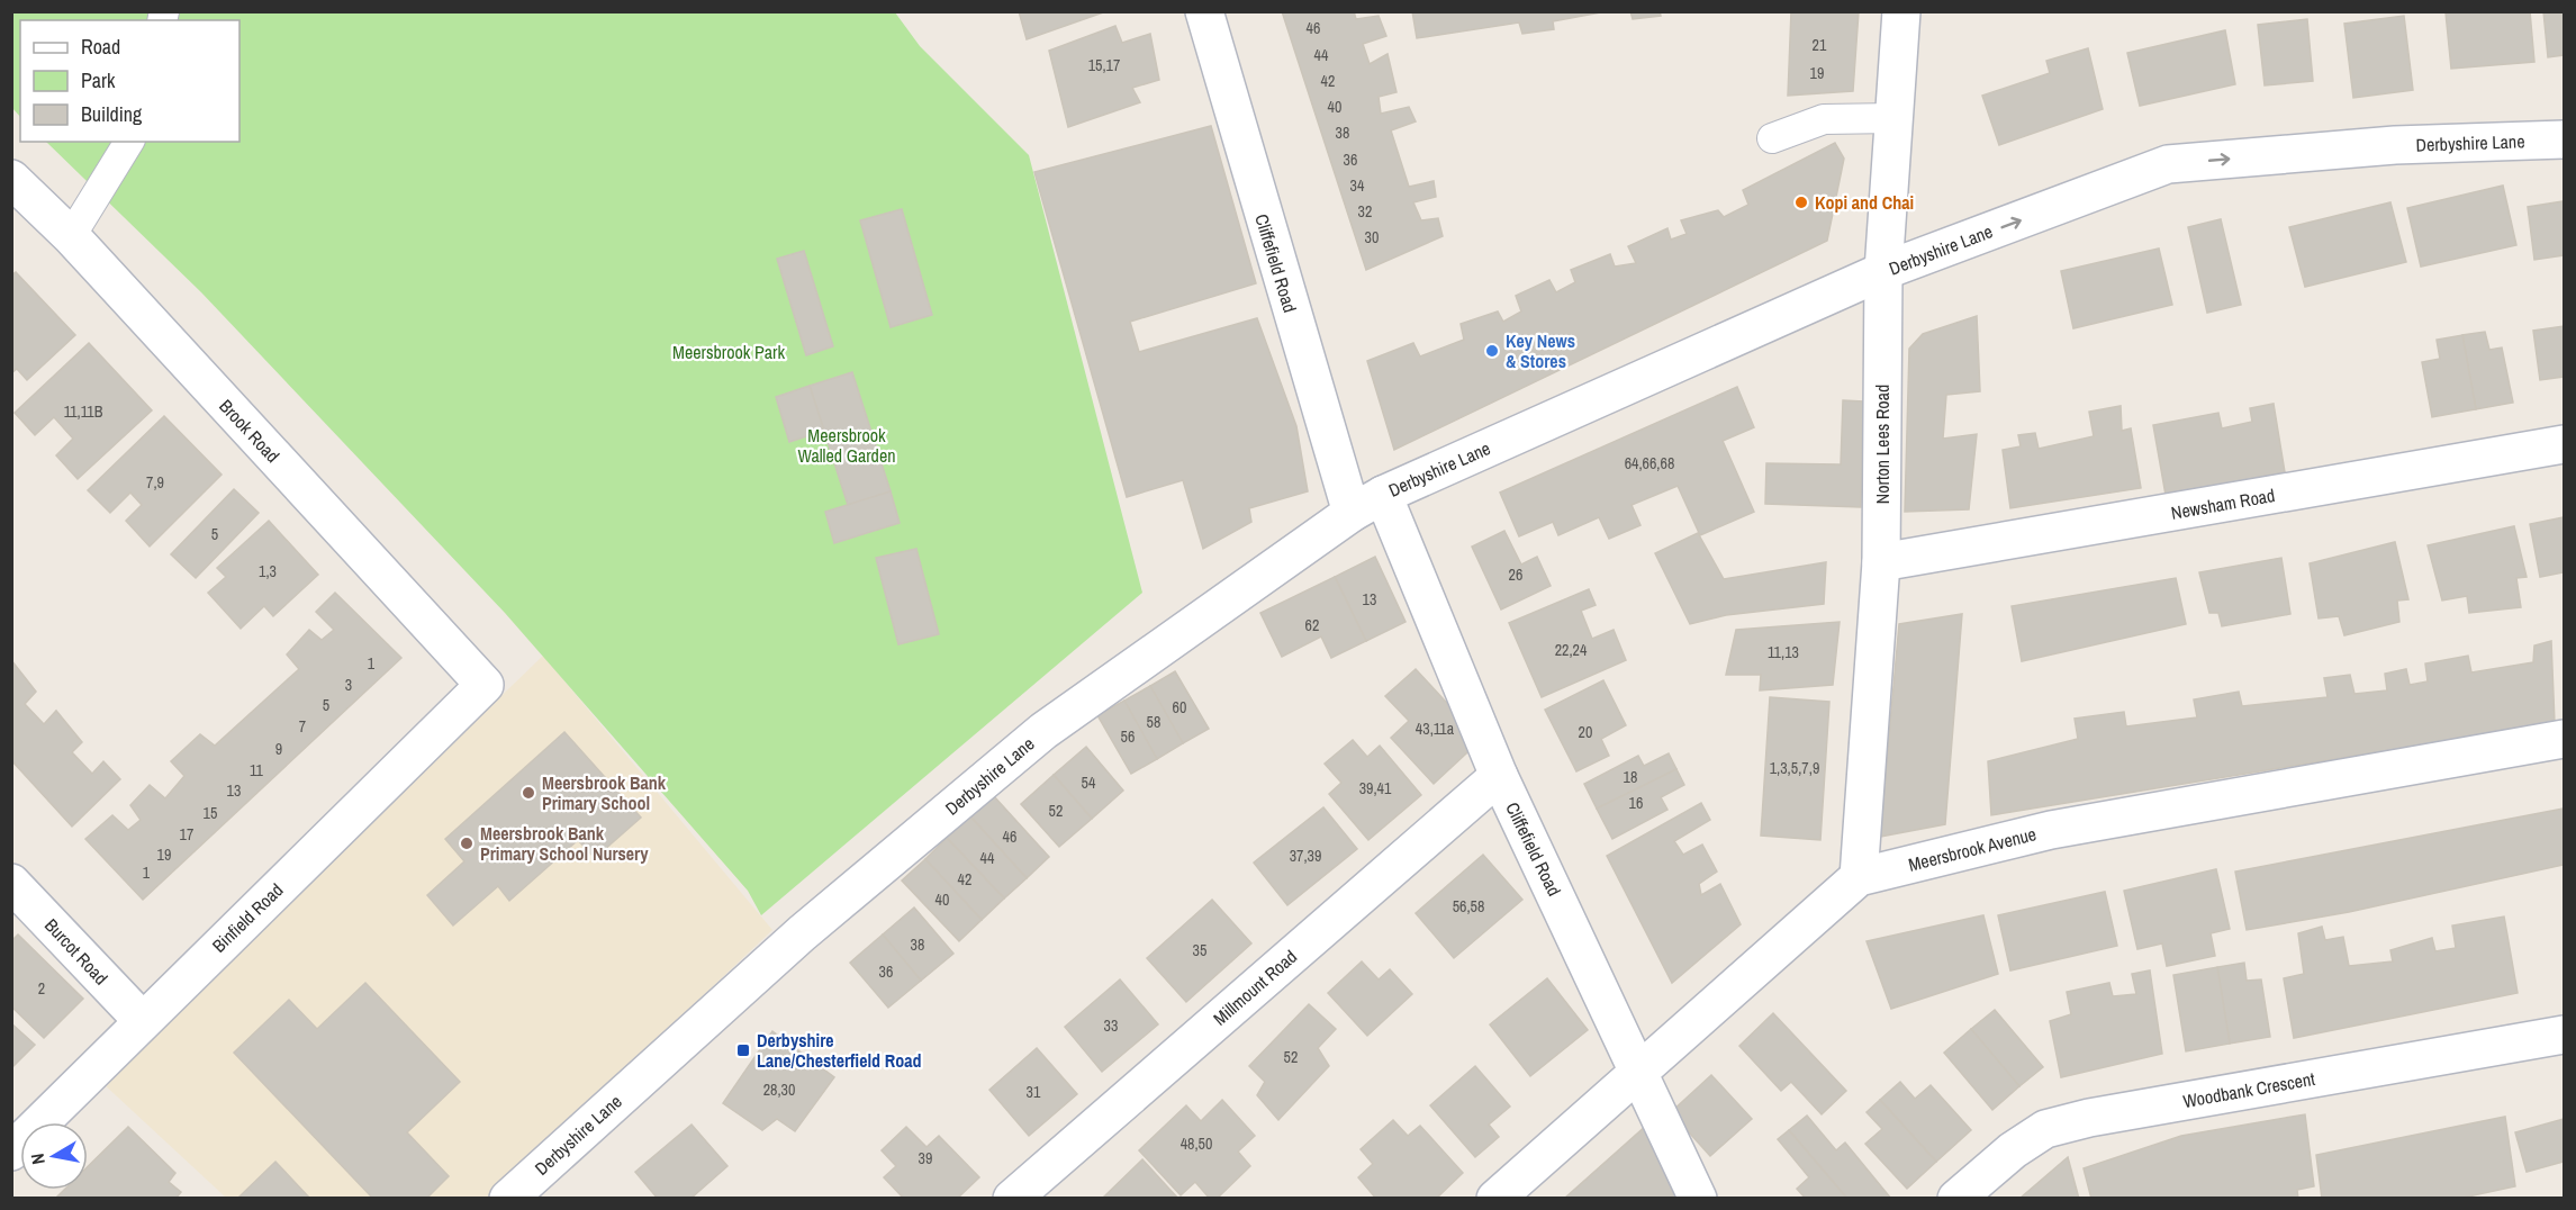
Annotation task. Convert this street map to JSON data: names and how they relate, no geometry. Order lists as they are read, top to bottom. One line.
{"streets":{"street":["Derbyshire Lane","Cliffefield Road","Brook Road","Norton Lees Road","Newsham Road","Meersbrook Avenue","Binfield Road","Burcot Road","Millmount Road","Woodbank Crescent"]},"crossings":[["Derbyshire Lane","Cliffefield Road"],["Derbyshire Lane","Norton Lees Road"],["Cliffefield Road","Meersbrook Avenue"],["Cliffefield Road","Millmount Road"],["Brook Road","Binfield Road"],["Norton Lees Road","Newsham Road"],["Norton Lees Road","Meersbrook Avenue"],["Binfield Road","Burcot Road"]],"parks":["Meersbrook Park","Meersbrook Walled Garden"],"places":{"other":["Kopi and Chai","Key News & Stores","Meersbrook Bank Primary School","Meersbrook Bank Primary School Nursery"],"transit":["Derbyshire Lane/Chesterfield Road"]},"house_numbers":["46","21","44","15,17","19","42","40","38","36","34","32","30","11,11B","64,66,68","7,9","5","1,3","26","13","62","22,24","11,13","1","3","5","60","58","7","43,11a","20","56","9","1,3,5,7,9","11","18","54","39,41","13","16","52","15","17","46","19","37,39","44","1","42","40","56,58","38","35","36","2","33","52","28,30","31","48,50","39"],"legend":["Road","Park","Building"],"north":"left"}
